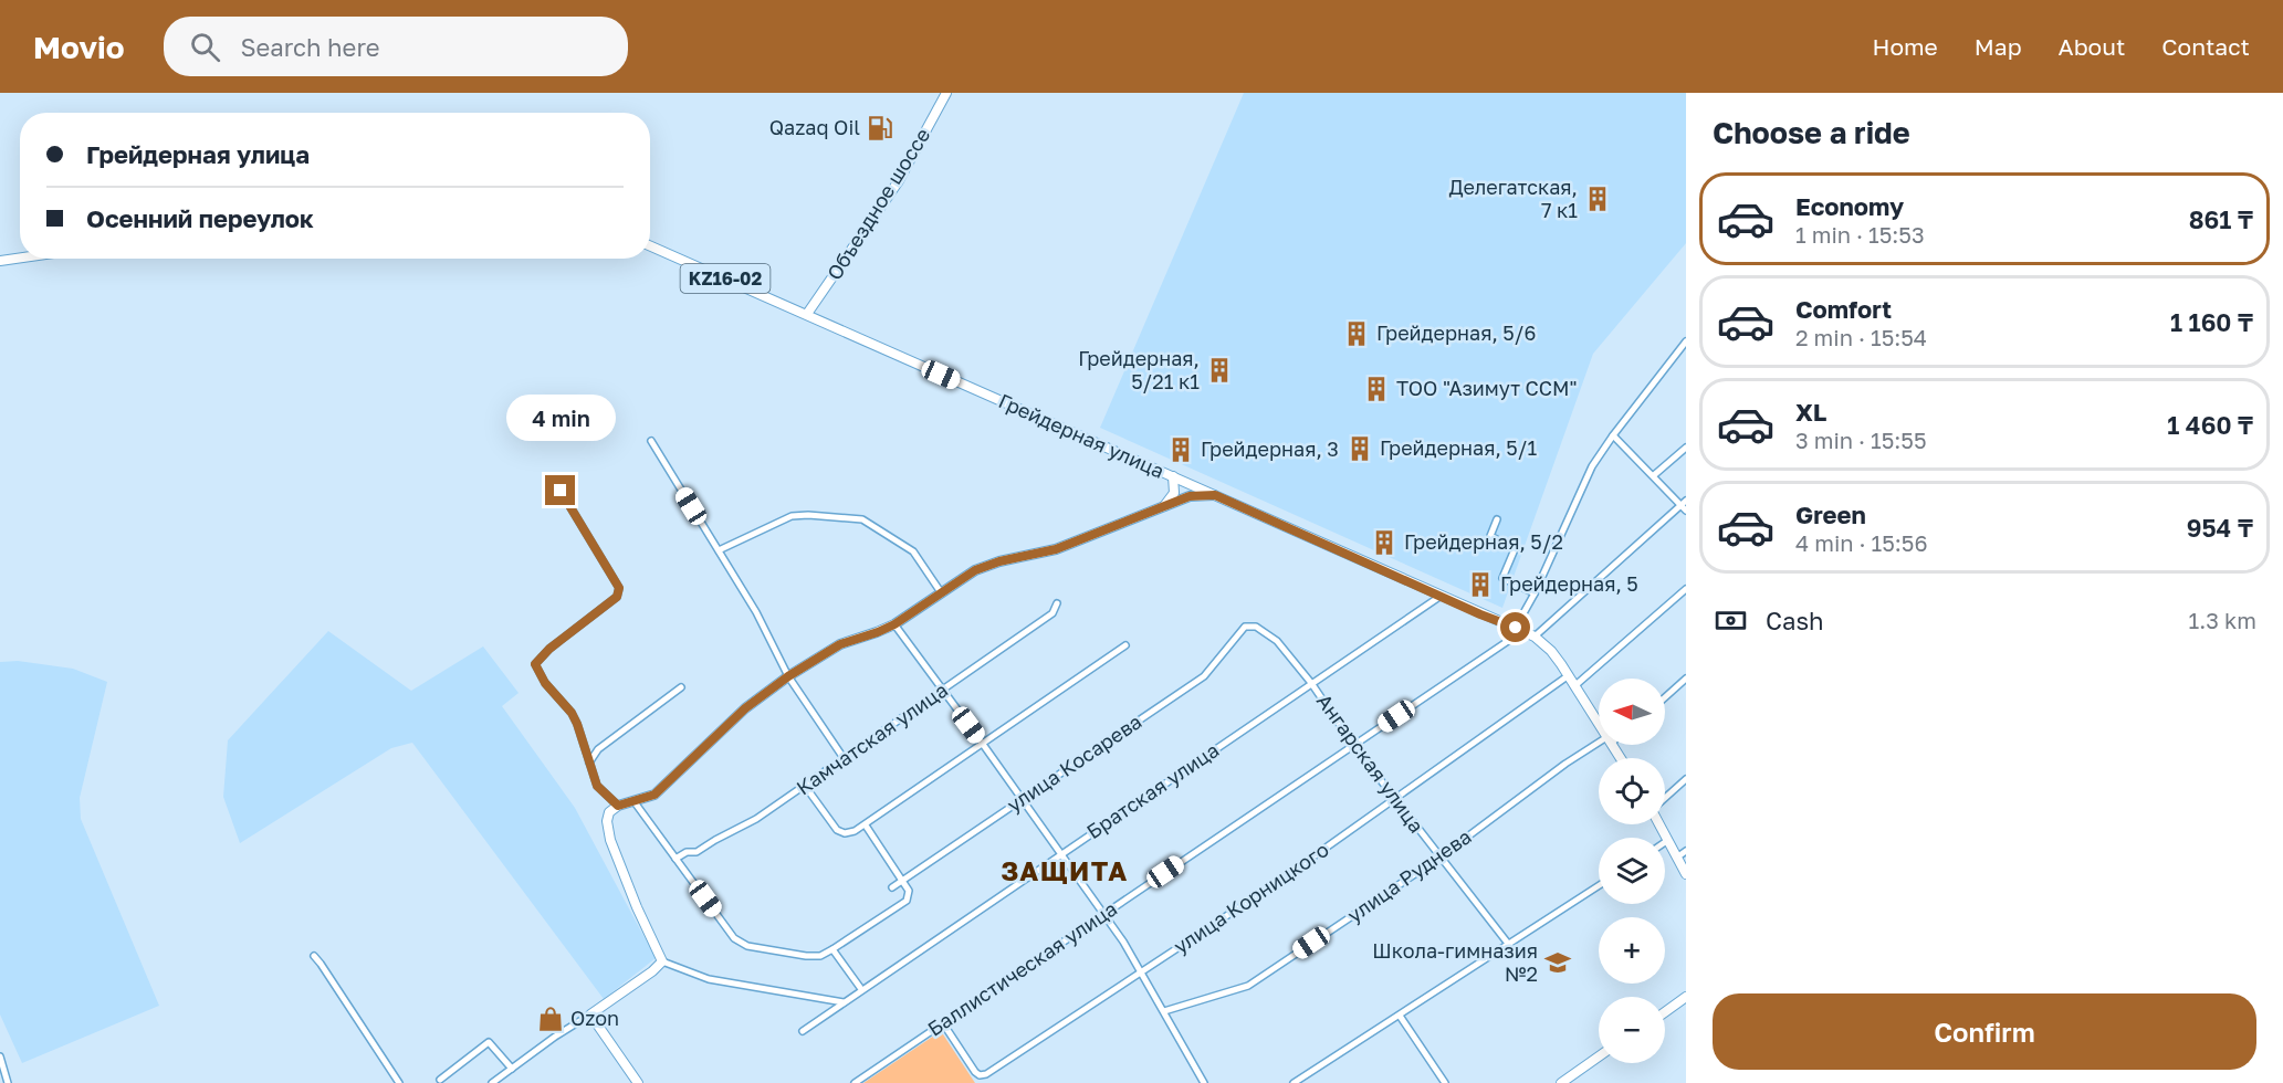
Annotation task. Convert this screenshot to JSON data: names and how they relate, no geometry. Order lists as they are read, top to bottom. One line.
{"streets":{"main road":["Объездное шоссе","KZ16-02","Грейдерная улица"],"street":["Камчатская улица","улица Косарева","Ангарская улица","Братская улица","улица Руднева","улица Корницкого","Баллистическая улица"]},"crossings":[["Объездное шоссе","KZ16-02"],["Объездное шоссе","Грейдерная улица"],["KZ16-02","Грейдерная улица"],["Грейдерная улица","Братская улица"],["Грейдерная улица","улица Корницкого"],["Грейдерная улица","Баллистическая улица"],["улица Косарева","Ангарская улица"],["Ангарская улица","Братская улица"],["Ангарская улица","улица Руднева"],["Ангарская улица","улица Корницкого"],["Ангарская улица","Баллистическая улица"],["улица Корницкого","Баллистическая улица"]],"districts":["ЗАЩИТА"],"places":{"fuel station":["Qazaq Oil"],"building":["Делегатская, 7 к1","Грейдерная, 5/6","Грейдерная, 5/21 к1","ТОО \"Азимут ССМ\"","Грейдерная, 5/1","Грейдерная, 3","Грейдерная, 5/2","Грейдерная, 5"],"school or university":["Школа-гимназия №2"],"shop":["Ozon"]},"north":"left","page":{"header":"Movio","search":"Search here","nav":["Home","Map","About","Contact"],"heading":"Choose a ride","banner":["Грейдерная улица","Осенний переулок"],"list":[{"name":"Economy","note":"1 min · 15:53","value":"861 ₸"},{"name":"Comfort","note":"2 min · 15:54","value":"1 160 ₸"},{"name":"XL","note":"3 min · 15:55","value":"1 460 ₸"},{"name":"Green","note":"4 min · 15:56","value":"954 ₸"}],"bubble":"4 min","pay":["Cash","1.3 km"],"map_buttons":["+","−"],"buttons":"Confirm"}}
